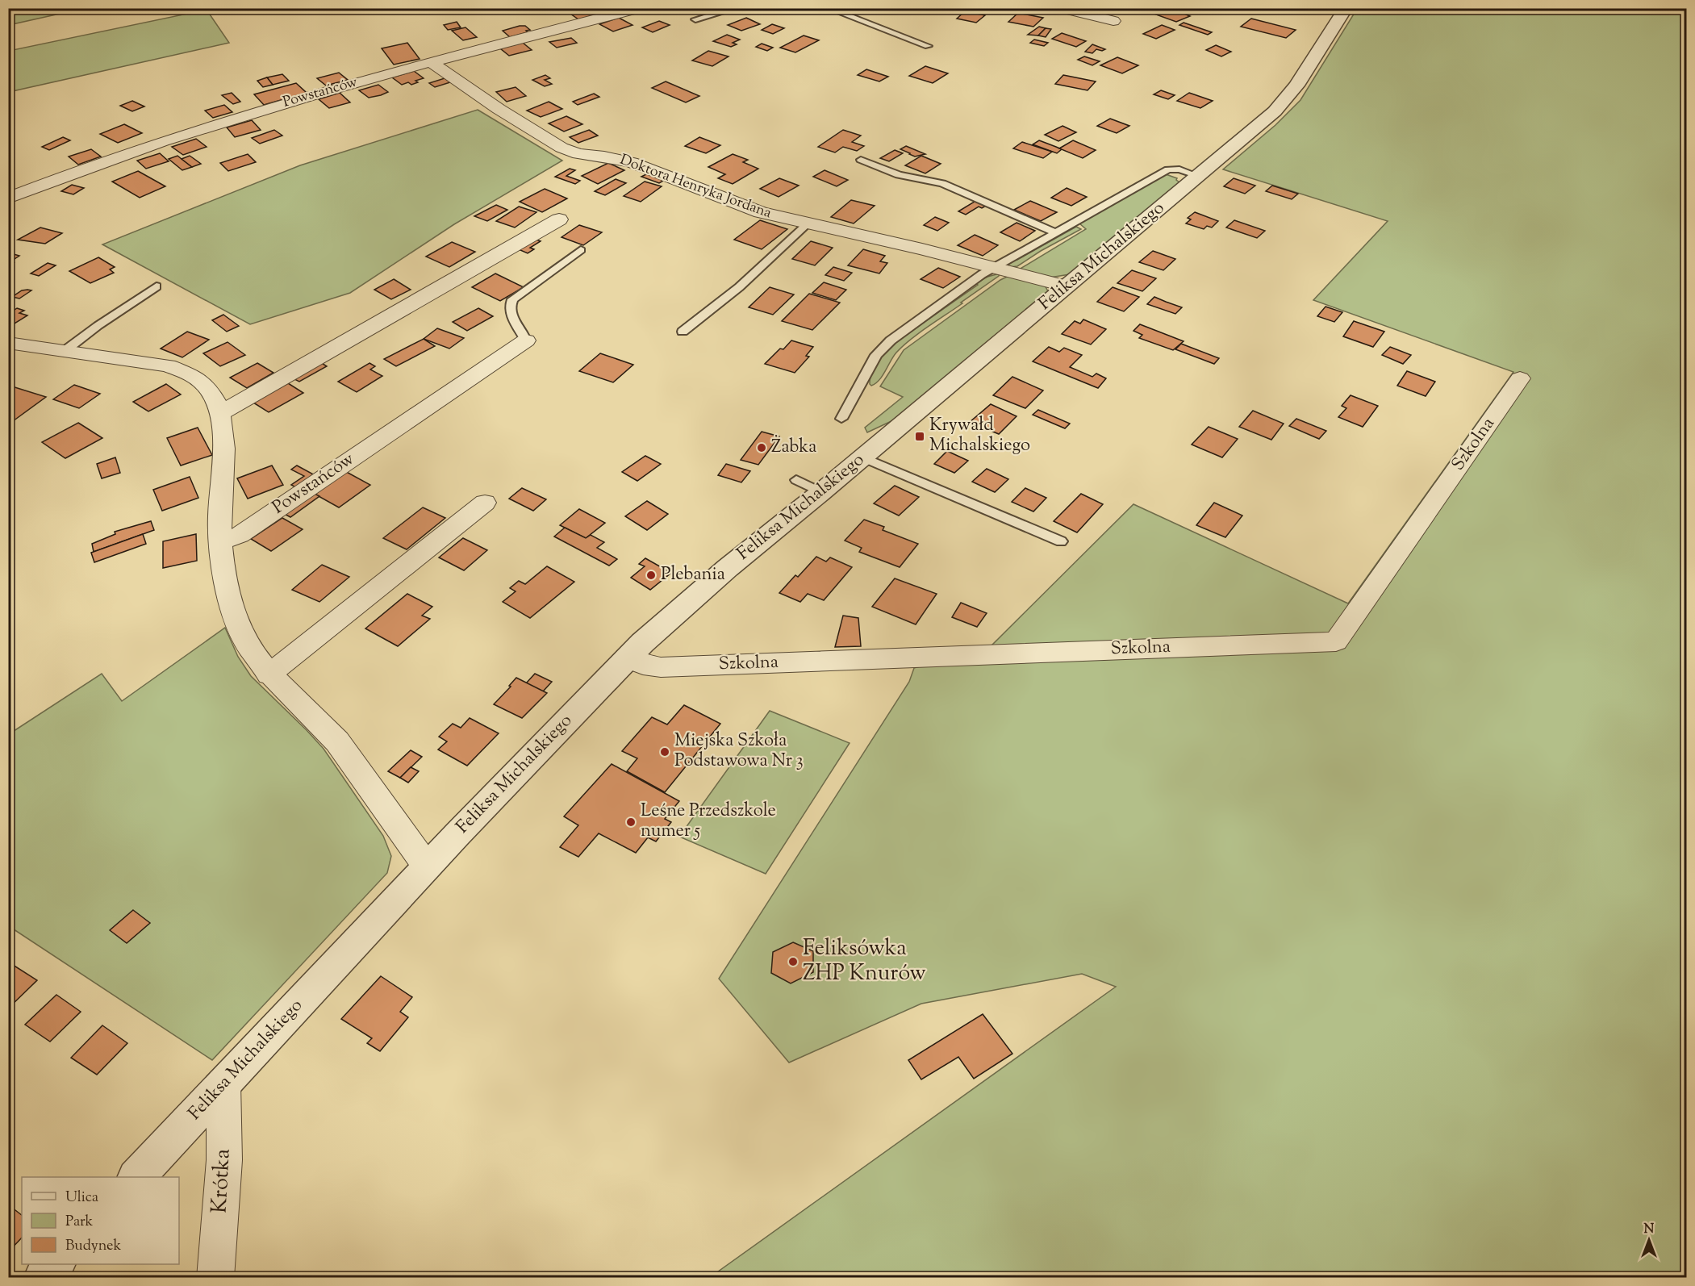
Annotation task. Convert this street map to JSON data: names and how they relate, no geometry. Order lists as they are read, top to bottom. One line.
{"streets":{"street":["Powstańców","Doktora Henryka Jordana","Feliksa Michalskiego","Szkolna","Krótka"]},"crossings":[["Powstańców","Doktora Henryka Jordana"],["Doktora Henryka Jordana","Feliksa Michalskiego"],["Feliksa Michalskiego","Szkolna"],["Feliksa Michalskiego","Krótka"]],"places":{"transit":["Krywałd Michalskiego"],"other":["Żabka","Plebania","Miejska Szkoła Podstawowa Nr 3","Leśne Przedszkole numer 5","Feliksówka ZHP Knurów"]},"legend":["Ulica","Park","Budynek"],"north":"top"}
